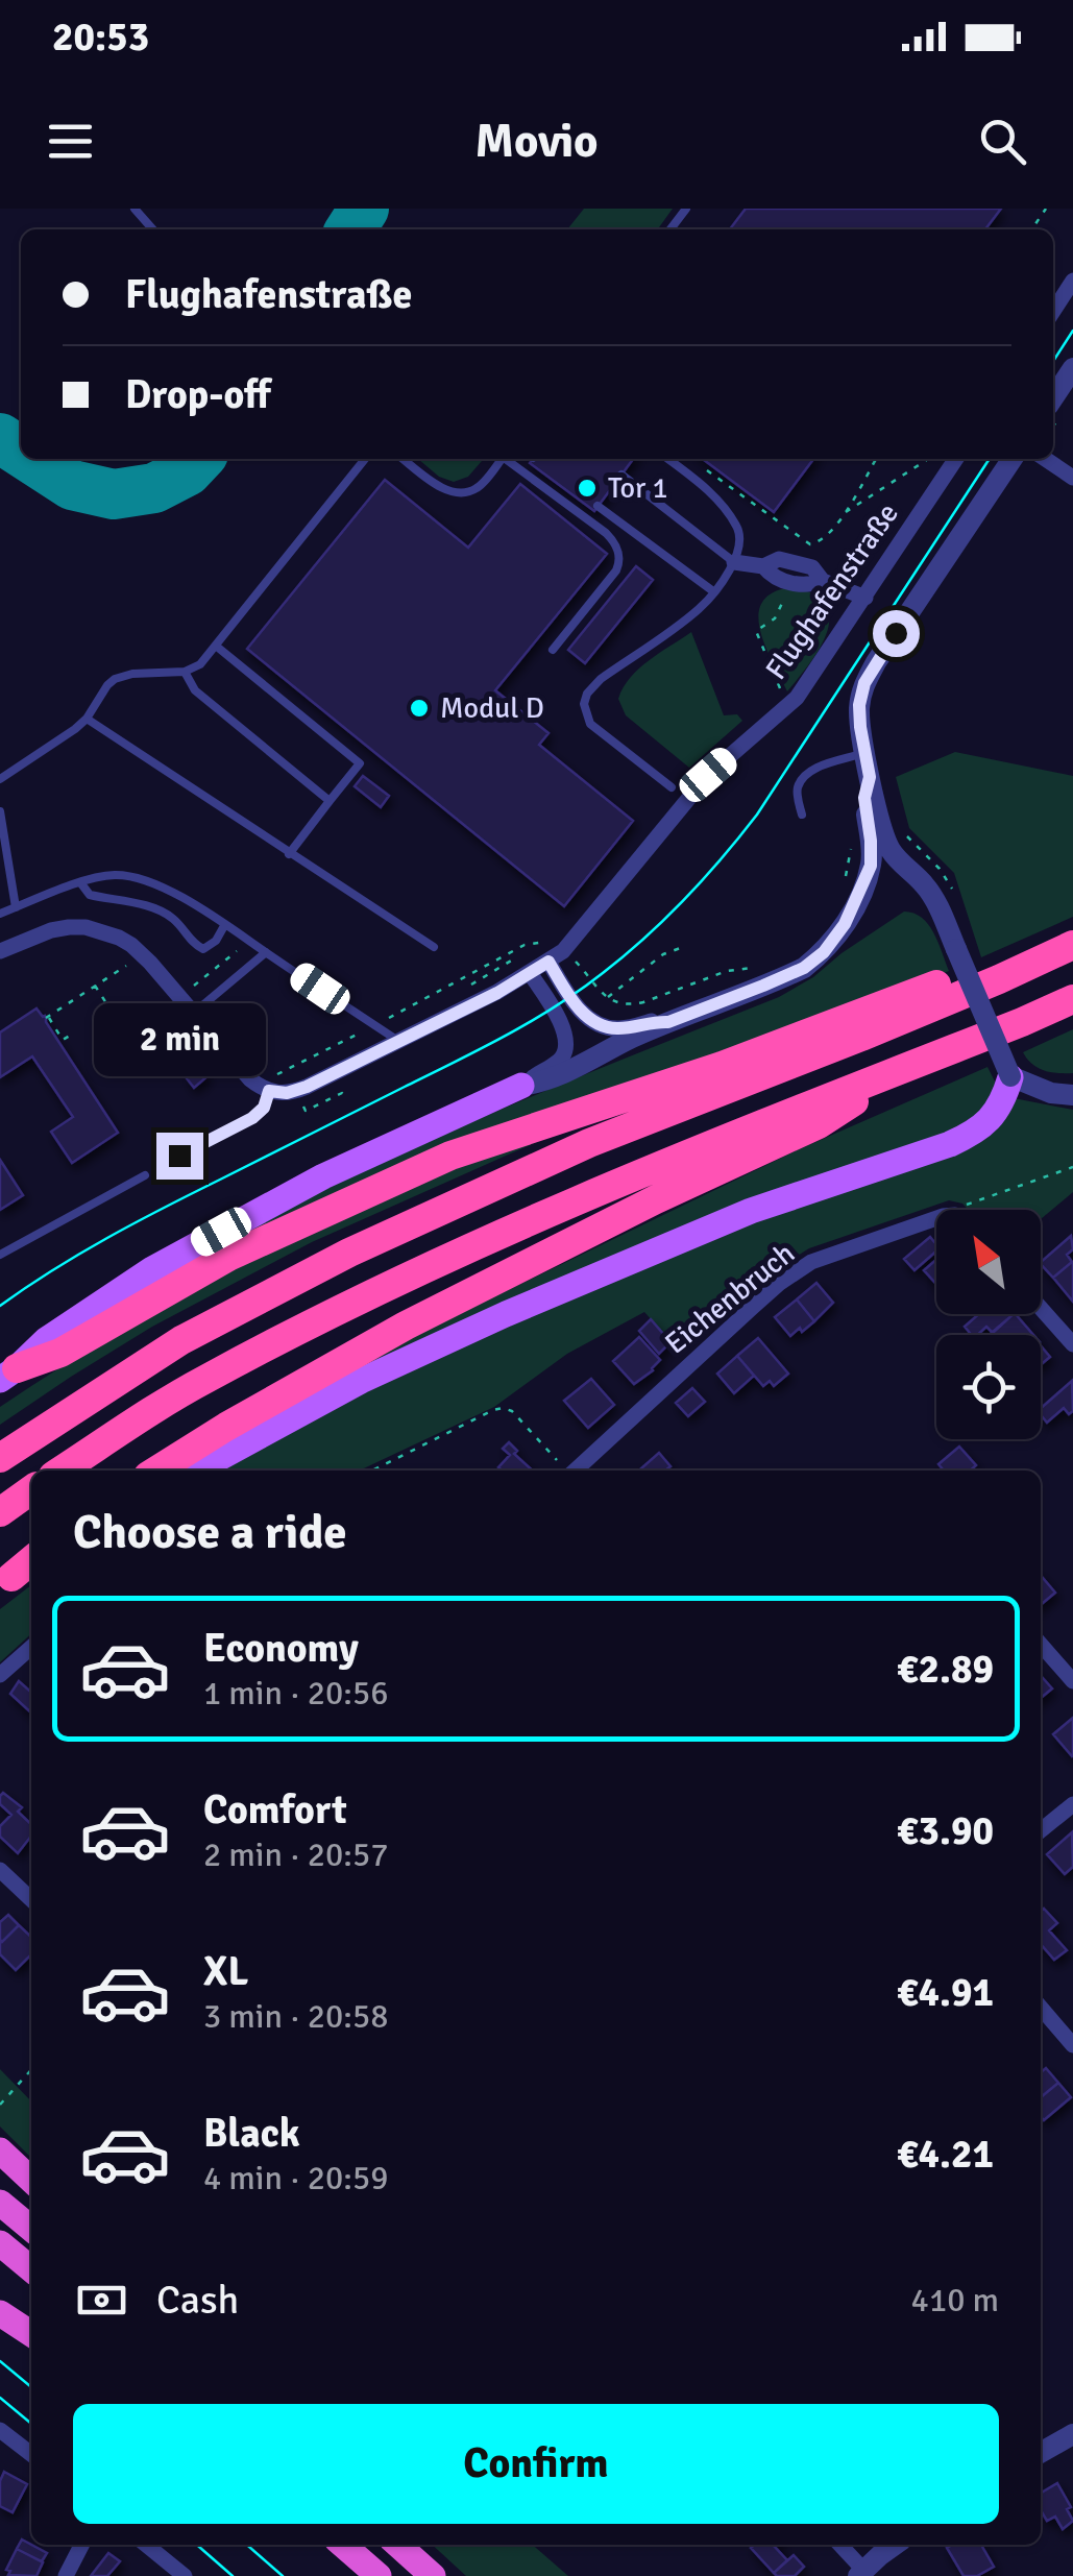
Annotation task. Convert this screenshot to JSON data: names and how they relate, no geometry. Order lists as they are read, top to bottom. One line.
{"streets":{"street":["Flughafenstraße","Eichenbruch"]},"places":["Tor 1","Modul D"],"north":"top left","page":{"status":"20:53","header":"Movio","banner":["Flughafenstraße","Drop-off"],"bubble":"2 min","heading":"Choose a ride","list":[{"name":"Economy","note":"1 min · 20:56","value":"€2.89"},{"name":"Comfort","note":"2 min · 20:57","value":"€3.90"},{"name":"XL","note":"3 min · 20:58","value":"€4.91"},{"name":"Black","note":"4 min · 20:59","value":"€4.21"}],"pay":["Cash","410 m"],"buttons":"Confirm"}}
